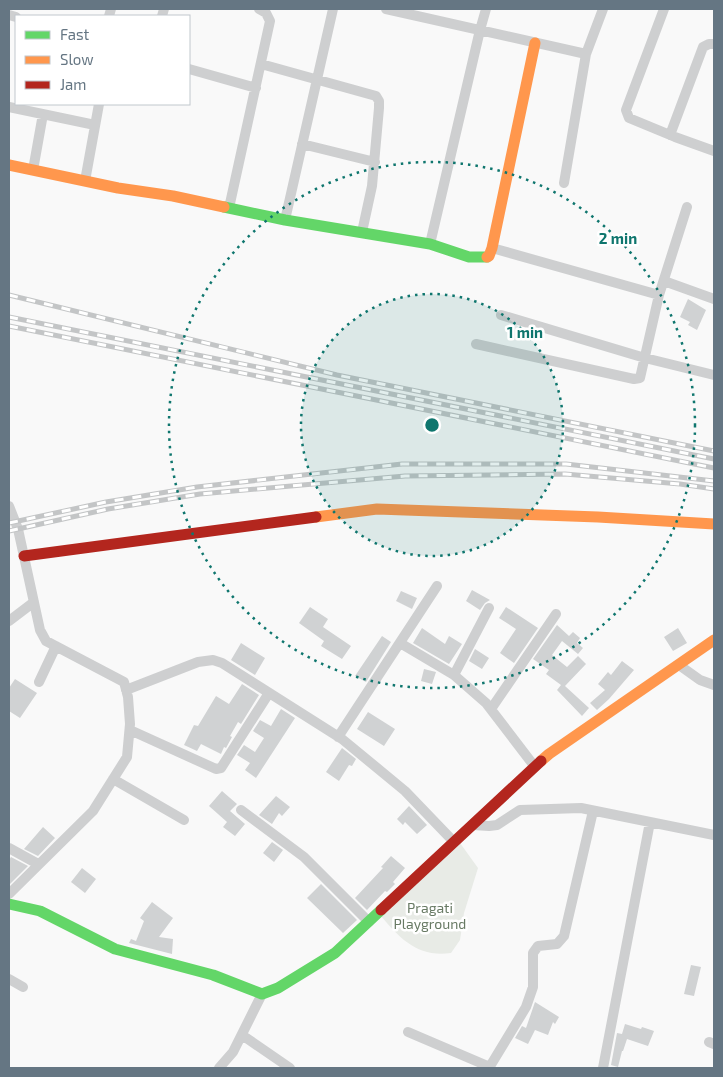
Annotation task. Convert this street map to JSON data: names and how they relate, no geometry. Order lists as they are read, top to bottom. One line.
{"parks":["Pragati Playground"],"legend":["Fast","Slow","Jam"],"rings":["2 min","1 min"]}
